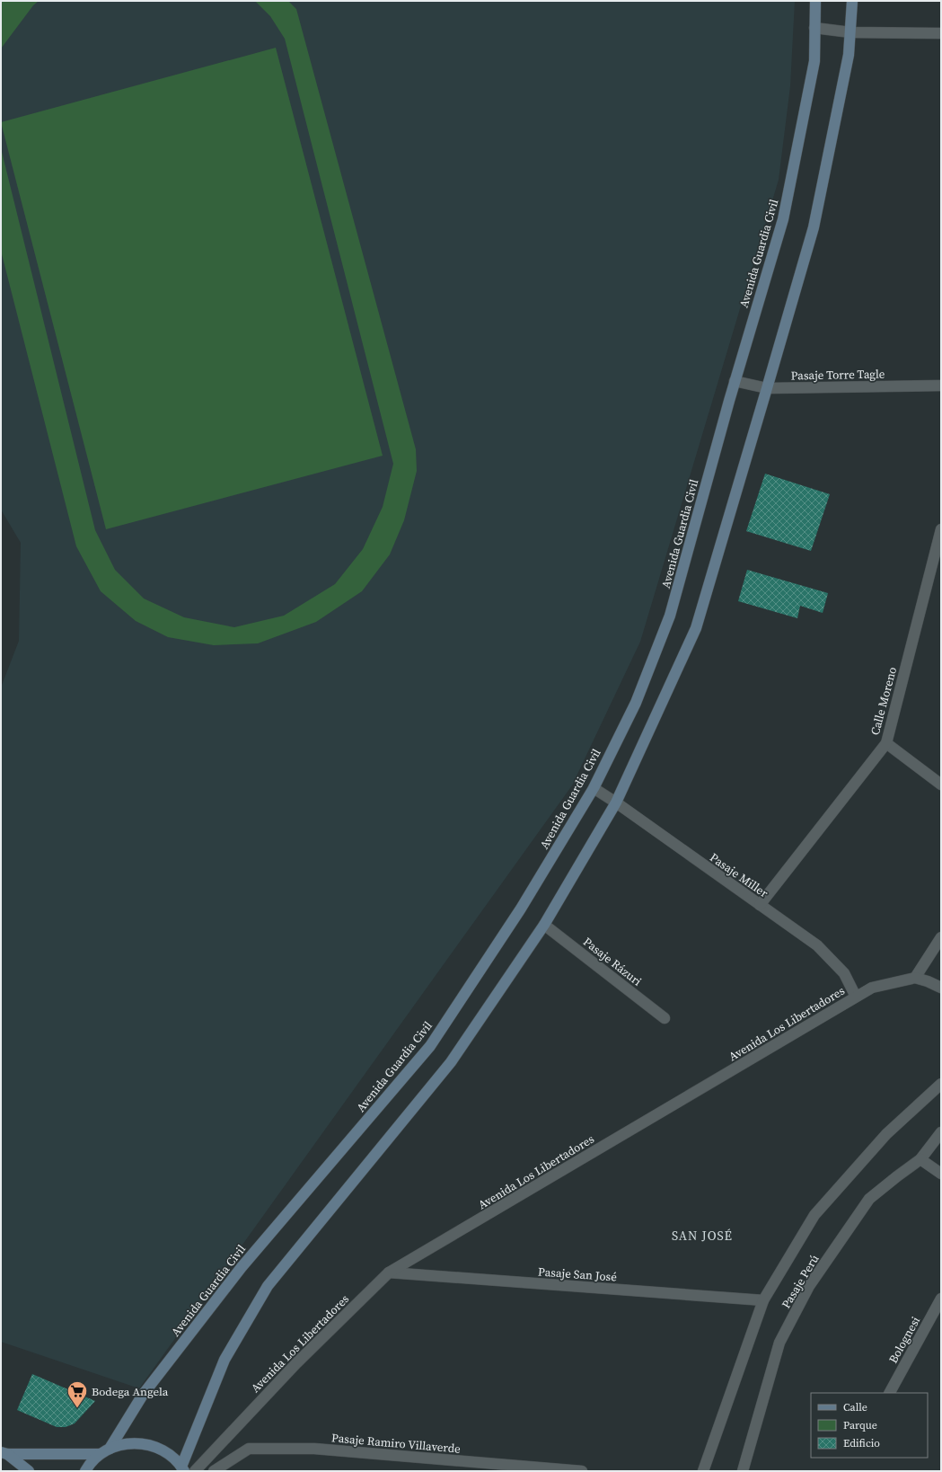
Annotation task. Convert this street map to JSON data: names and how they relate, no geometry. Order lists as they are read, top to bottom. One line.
{"streets":{"street":["Avenida Guardia Civil","Pasaje Torre Tagle","Calle Moreno","Pasaje Miller","Pasaje Rázuri","Avenida Los Libertadores","Pasaje San José","Pasaje Perú","Bolognesi","Pasaje Ramiro Villaverde"]},"crossings":[["Avenida Guardia Civil","Pasaje Torre Tagle"],["Avenida Guardia Civil","Pasaje Miller"],["Calle Moreno","Pasaje Miller"],["Pasaje Miller","Avenida Los Libertadores"],["Avenida Los Libertadores","Pasaje San José"]],"districts":["SAN JOSÉ"],"places":{"supermarket":["Bodega Angela"]},"legend":["Calle","Parque","Edificio"]}
